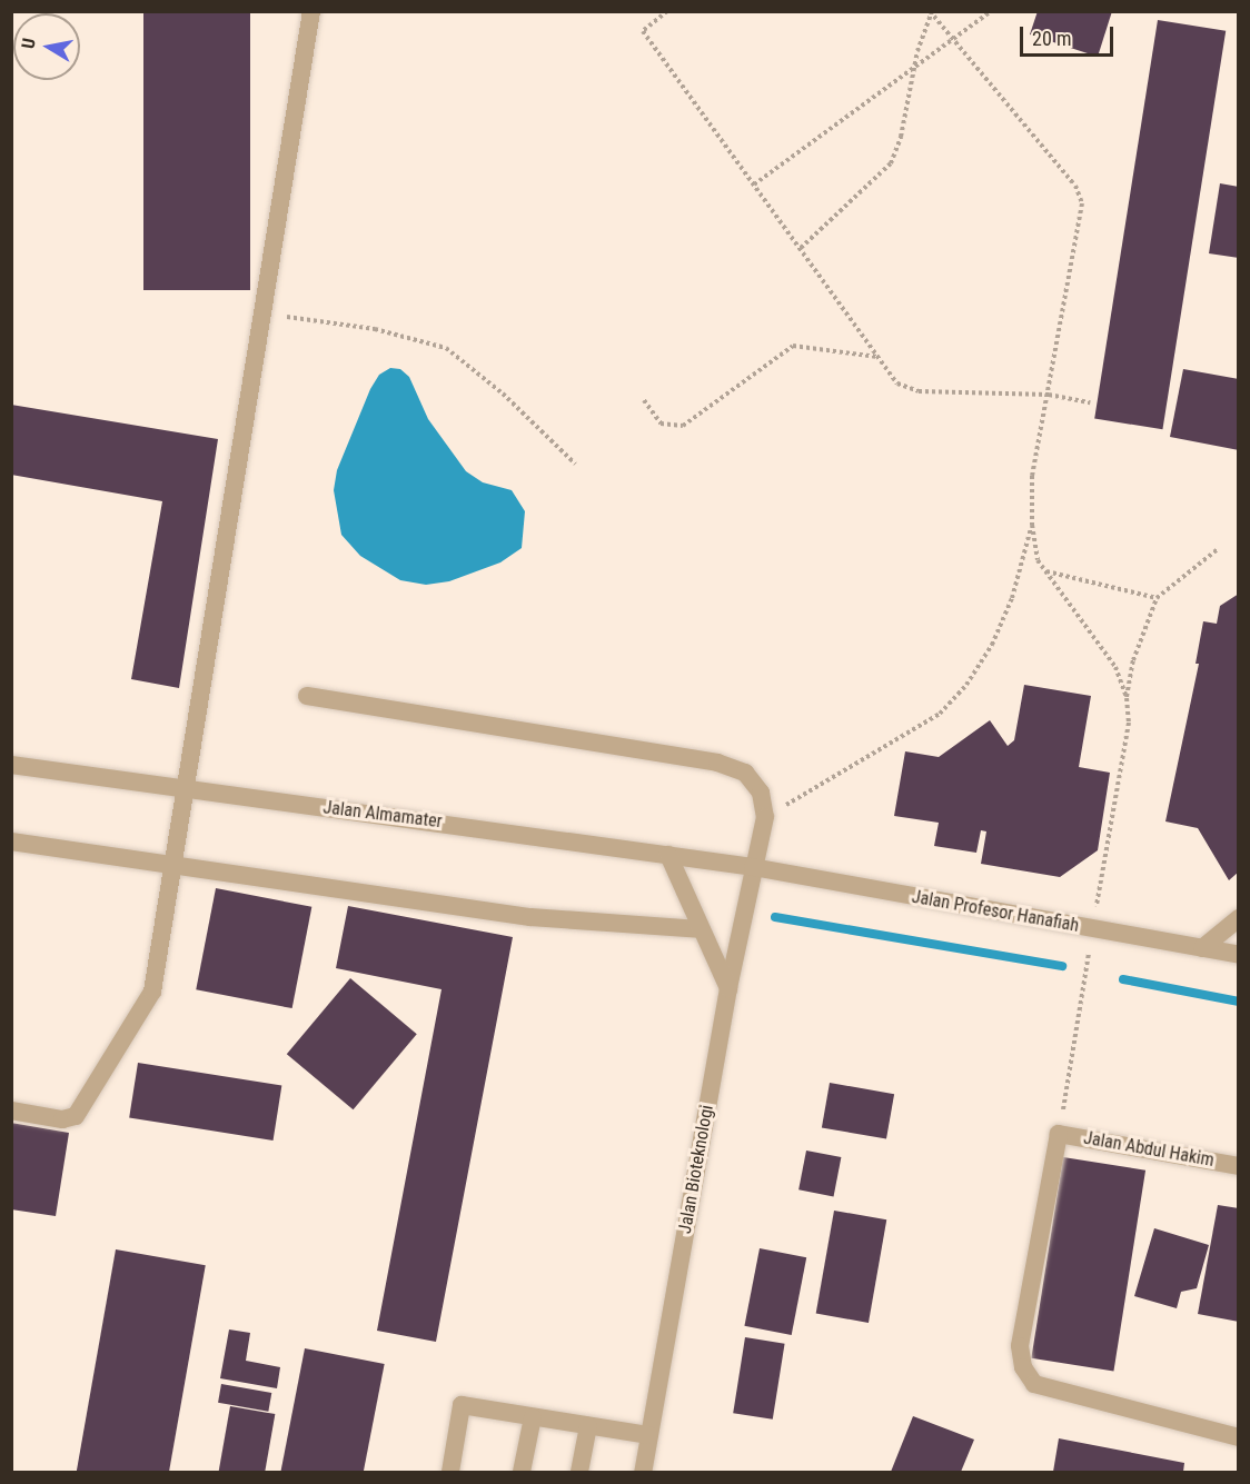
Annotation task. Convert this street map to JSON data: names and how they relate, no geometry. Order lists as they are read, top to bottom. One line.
{"streets":{"lane":["Jalan Almamater","Jalan Profesor Hanafiah","Jalan Abdul Hakim","Jalan Bioteknologi"]},"crossings":[["Jalan Almamater","Jalan Profesor Hanafiah"],["Jalan Almamater","Jalan Bioteknologi"],["Jalan Profesor Hanafiah","Jalan Bioteknologi"]],"scale_bar":"20 m","north":"left"}
